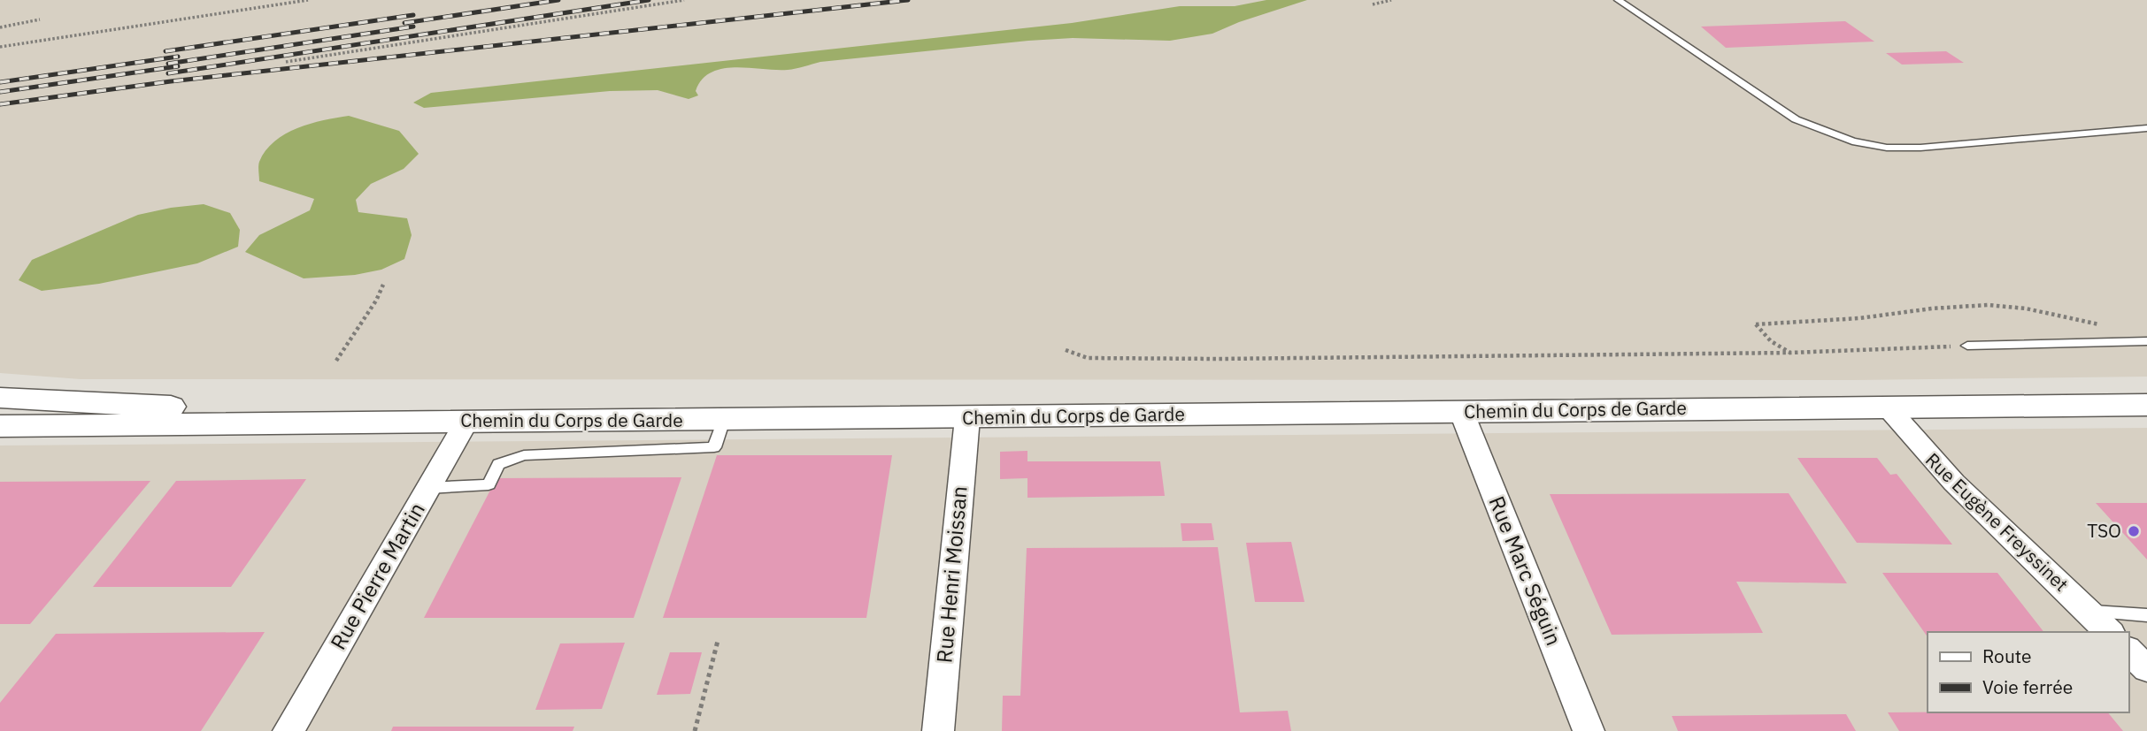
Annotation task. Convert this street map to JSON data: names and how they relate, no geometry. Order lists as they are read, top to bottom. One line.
{"streets":{"street":["Chemin du Corps de Garde","Rue Eugène Freyssinet","Rue Marc Séguin","Rue Henri Moissan","Rue Pierre Martin"]},"crossings":[["Chemin du Corps de Garde","Rue Eugène Freyssinet"],["Chemin du Corps de Garde","Rue Marc Séguin"],["Chemin du Corps de Garde","Rue Henri Moissan"],["Chemin du Corps de Garde","Rue Pierre Martin"]],"places":["TSO"],"legend":["Route","Voie ferrée"]}
